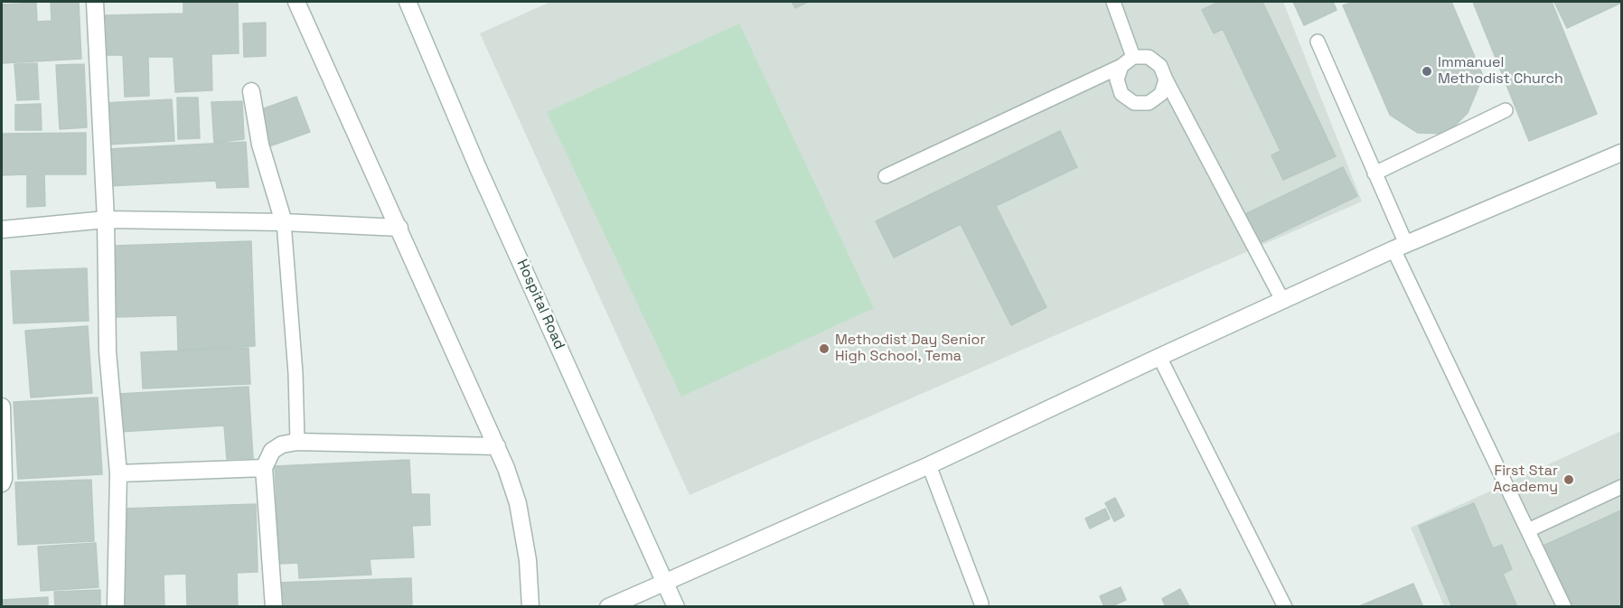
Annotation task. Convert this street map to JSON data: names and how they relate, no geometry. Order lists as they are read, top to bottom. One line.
{"streets":{"street":["Hospital Road"]},"places":["Immanuel Methodist Church","Methodist Day Senior High School, Tema","First Star Academy"]}
